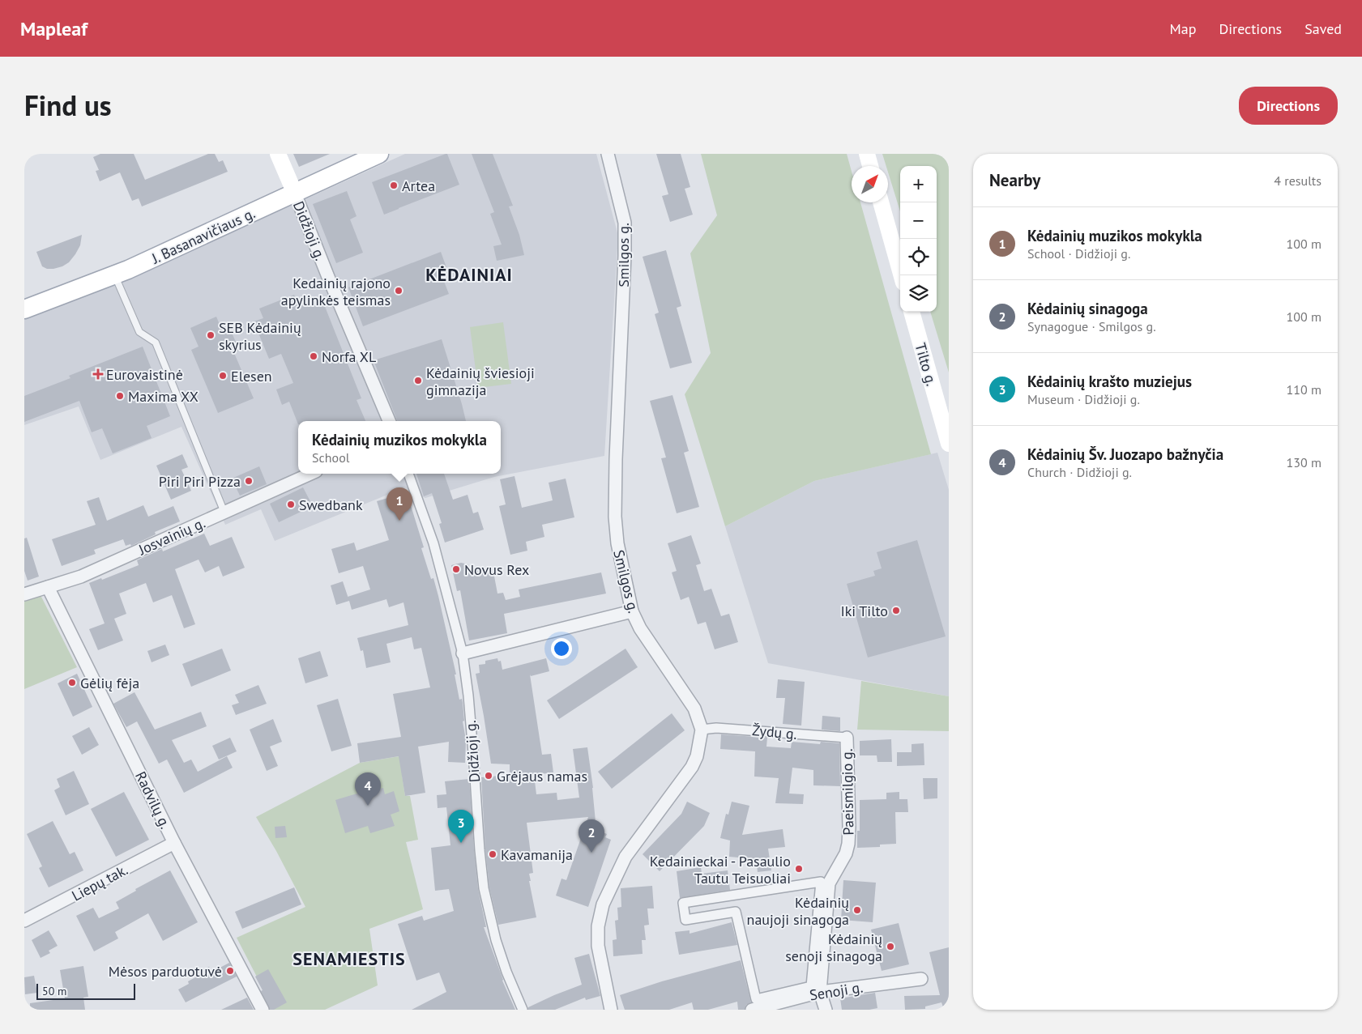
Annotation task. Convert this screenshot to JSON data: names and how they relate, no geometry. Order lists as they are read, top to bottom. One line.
{"streets":{"main road":["J. Basanavičiaus g.","Tilto g."],"street":["Didžioji g.","Smilgos g.","Josvainių g.","Žydų g.","Paeismilgio g.","Radvilų g.","Liepų tak.","Senoji g."]},"crossings":[["Didžioji g.","J. Basanavičiaus g."],["Smilgos g.","Žydų g."],["Josvainių g.","Radvilų g."],["Žydų g.","Paeismilgio g."],["Paeismilgio g.","Senoji g."],["Radvilų g.","Liepų tak."]],"districts":["KĖDAINIAI","SENAMIESTIS"],"places":{"other":["Artea","Kedainių rajono apylinkės teismas","SEB Kėdainių skyrius","Norfa XL","Elesen","Kėdainių šviesioji gimnazija","Maxima XX","Piri Piri Pizza","Swedbank","Novus Rex","Iki Tilto","Gėlių fėja","Grėjaus namas","Kavamanija","Kedainieckai - Pasaulio Tautu Teisuoliai","Kėdainių naujoji sinagoga","Kėdainių senoji sinagoga","Mėsos parduotuvė"],"health":["Eurovaistinė"]},"scale_bar":"50 m","north":"top right","page":{"header":"Mapleaf","nav":["Map","Directions","Saved"],"title":"Find us","buttons":"Directions","heading":["Nearby","4 results"],"map_buttons":["+","−"],"list":[{"mark":"1","name":"Kėdainių muzikos mokykla","note":"School · Didžioji g.","value":"100 m"},{"mark":"2","name":"Kėdainių sinagoga","note":"Synagogue · Smilgos g.","value":"100 m"},{"mark":"3","name":"Kėdainių krašto muziejus","note":"Museum · Didžioji g.","value":"110 m"},{"mark":"4","name":"Kėdainių Šv. Juozapo bažnyčia","note":"Church · Didžioji g.","value":"130 m"}],"popup":["Kėdainių muzikos mokykla","School"],"pins":["1","4","3","2"],"scale":"50 m"}}
